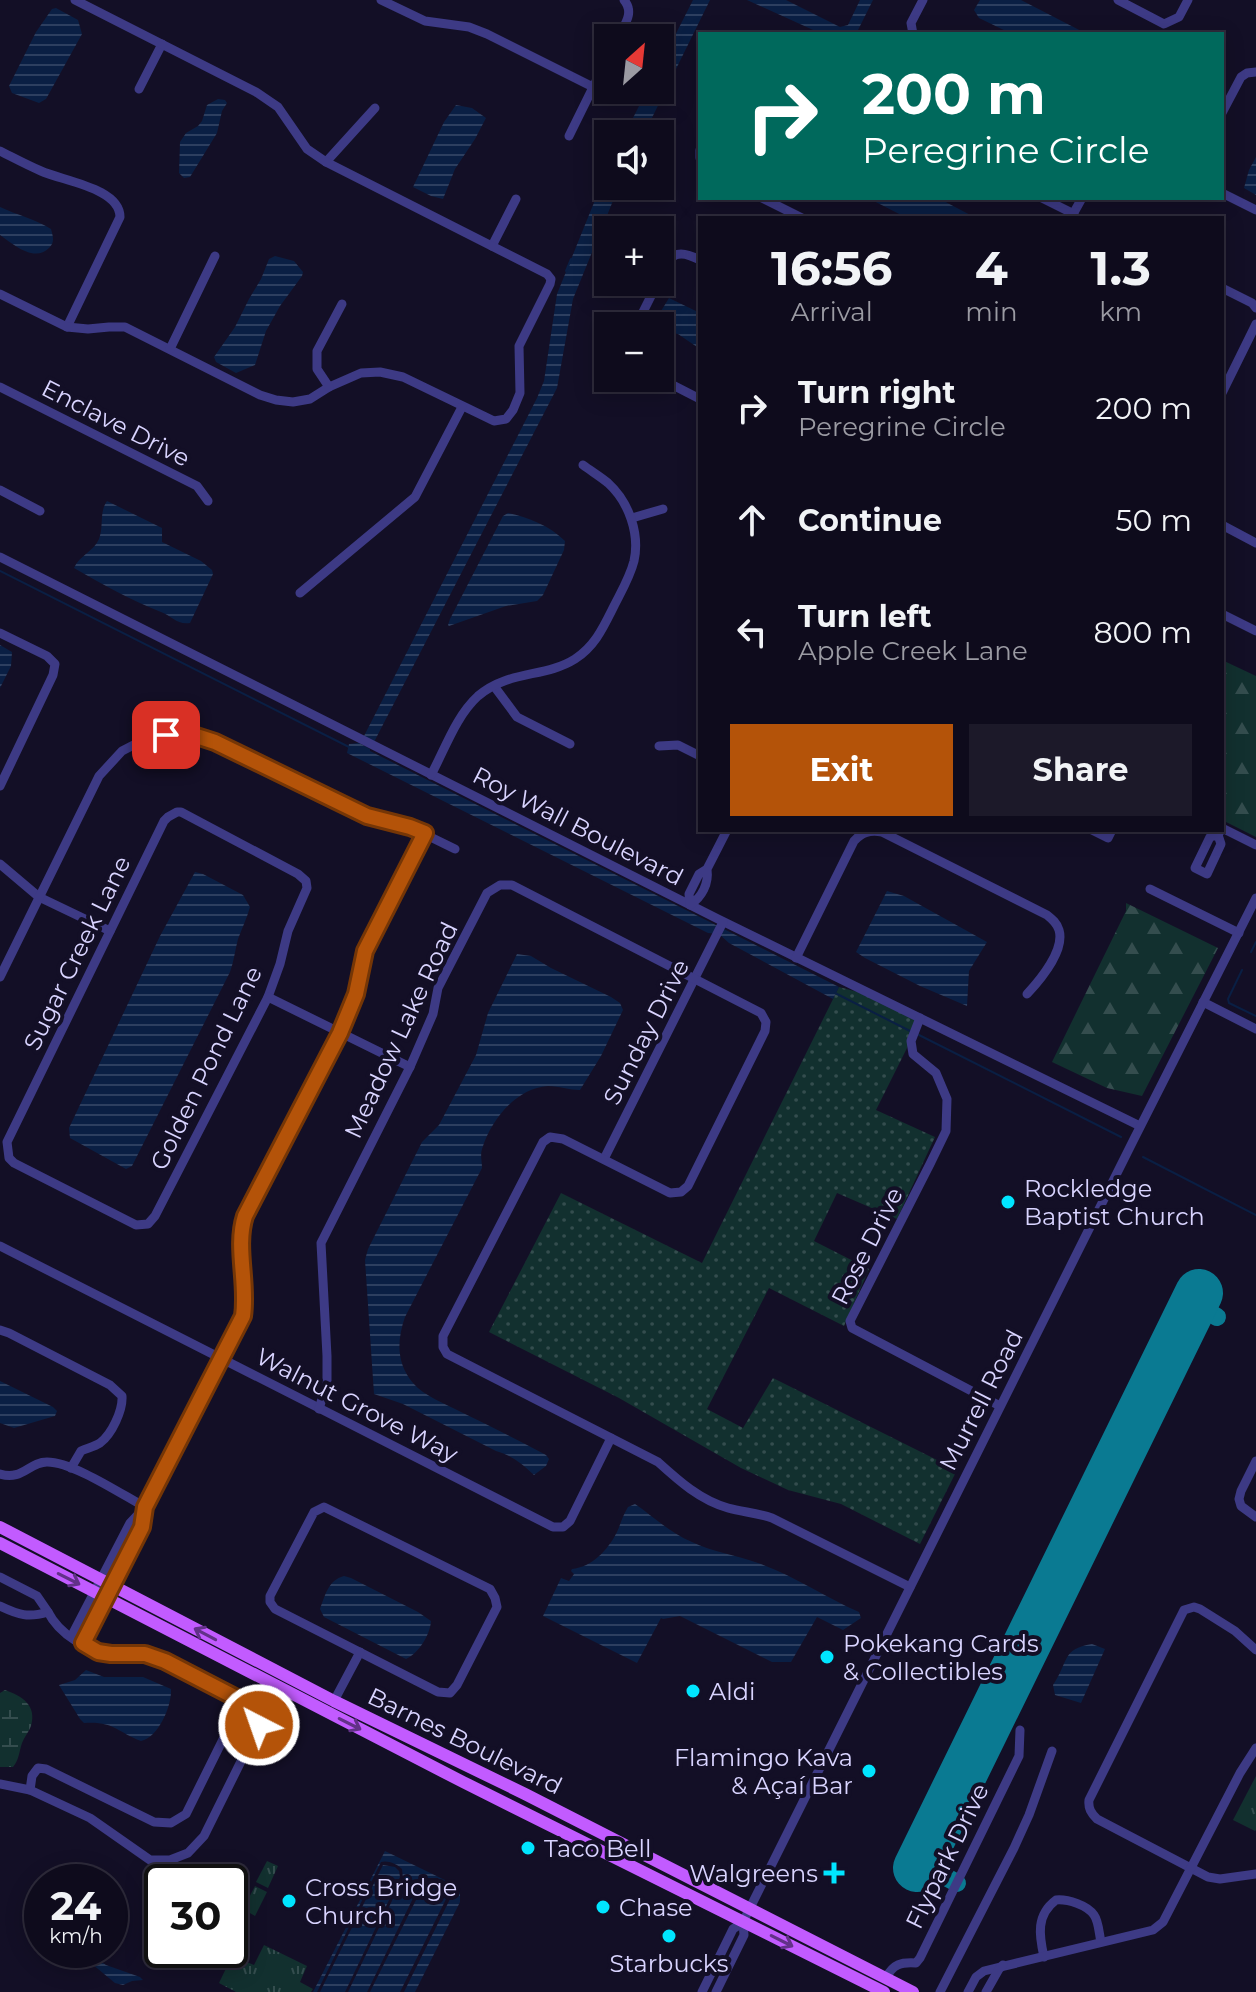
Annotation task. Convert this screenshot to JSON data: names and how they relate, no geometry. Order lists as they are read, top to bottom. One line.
{"streets":{"main road":["Barnes Boulevard"],"street":["Enclave Drive","Roy Wall Boulevard","Sugar Creek Lane","Meadow Lake Road","Sunday Drive","Golden Pond Lane","Rose Drive","Murrell Road","Walnut Grove Way","Flypark Drive"]},"crossings":[["Roy Wall Boulevard","Sunday Drive"],["Roy Wall Boulevard","Rose Drive"],["Roy Wall Boulevard","Murrell Road"],["Sugar Creek Lane","Golden Pond Lane"],["Meadow Lake Road","Sunday Drive"],["Meadow Lake Road","Walnut Grove Way"],["Rose Drive","Murrell Road"],["Murrell Road","Barnes Boulevard"],["Barnes Boulevard","Flypark Drive"]],"places":{"other":["Rockledge Baptist Church","Pokekang Cards & Collectibles","Aldi","Flamingo Kava & Açaí Bar","Taco Bell","Cross Bridge Church","Chase","Starbucks"],"health":["Walgreens"]},"north":"top right","page":{"map_buttons":["+","−"],"turn":["200 m","Peregrine Circle"],"eta":["16:56","Arrival","4","min","1.3","km"],"list":[{"name":"Turn right","note":"Peregrine Circle","value":"200 m"},{"name":"Continue","value":"50 m"},{"name":"Turn left","note":"Apple Creek Lane","value":"800 m"}],"buttons":["Exit","Share"],"speed":"24 km/h","limit":"30"}}
